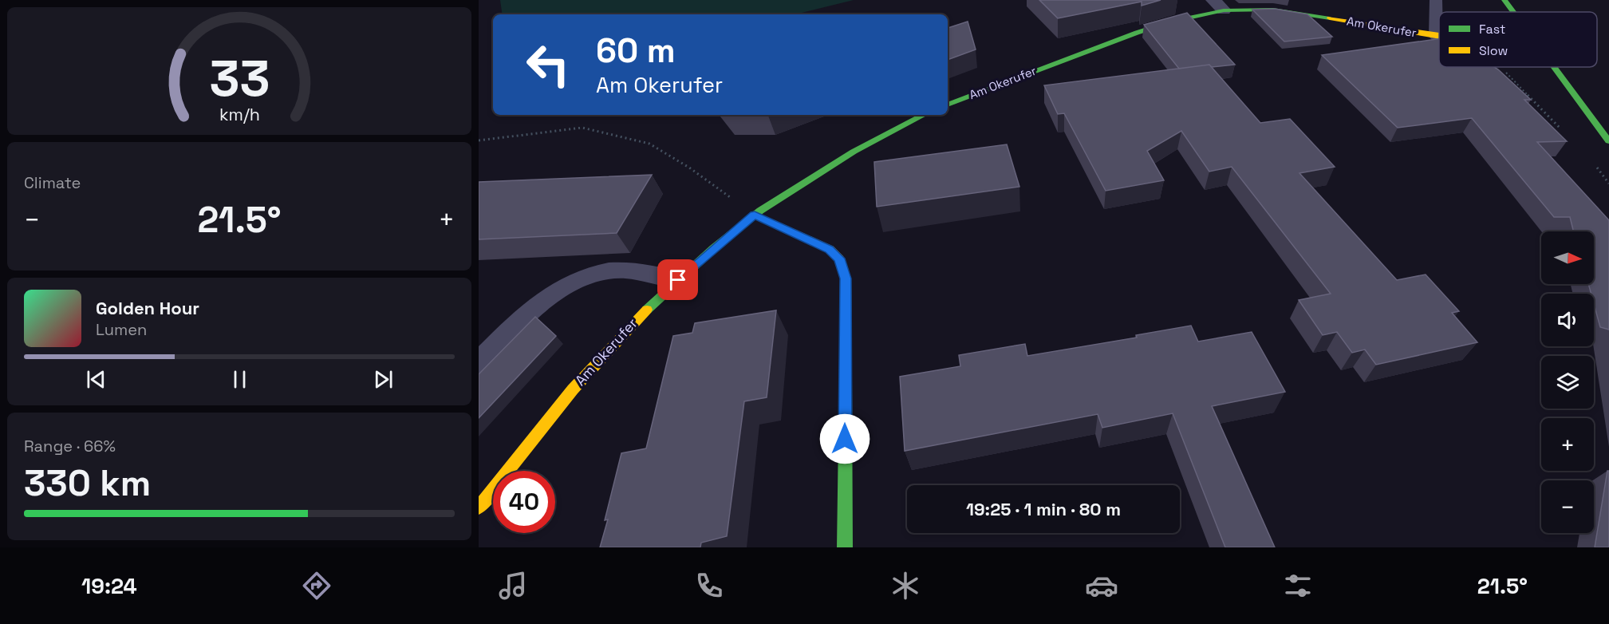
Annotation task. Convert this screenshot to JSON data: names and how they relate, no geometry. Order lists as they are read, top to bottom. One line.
{"streets":{"street":["Am Okerufer"]},"legend":["Fast","Slow"],"north":"right","page":{"turn":["60 m","Am Okerufer"],"tile":["Climate",["Range · 66%","330 km"]],"heat":["−","21.5°","+"],"map_buttons":["+","−"],"song":["Golden Hour","Lumen"],"limit":"40","trip":"19:25 · 1 min · 80 m","tabs":["19:24","21.5°"],"gauge":["33","km/h"]}}
